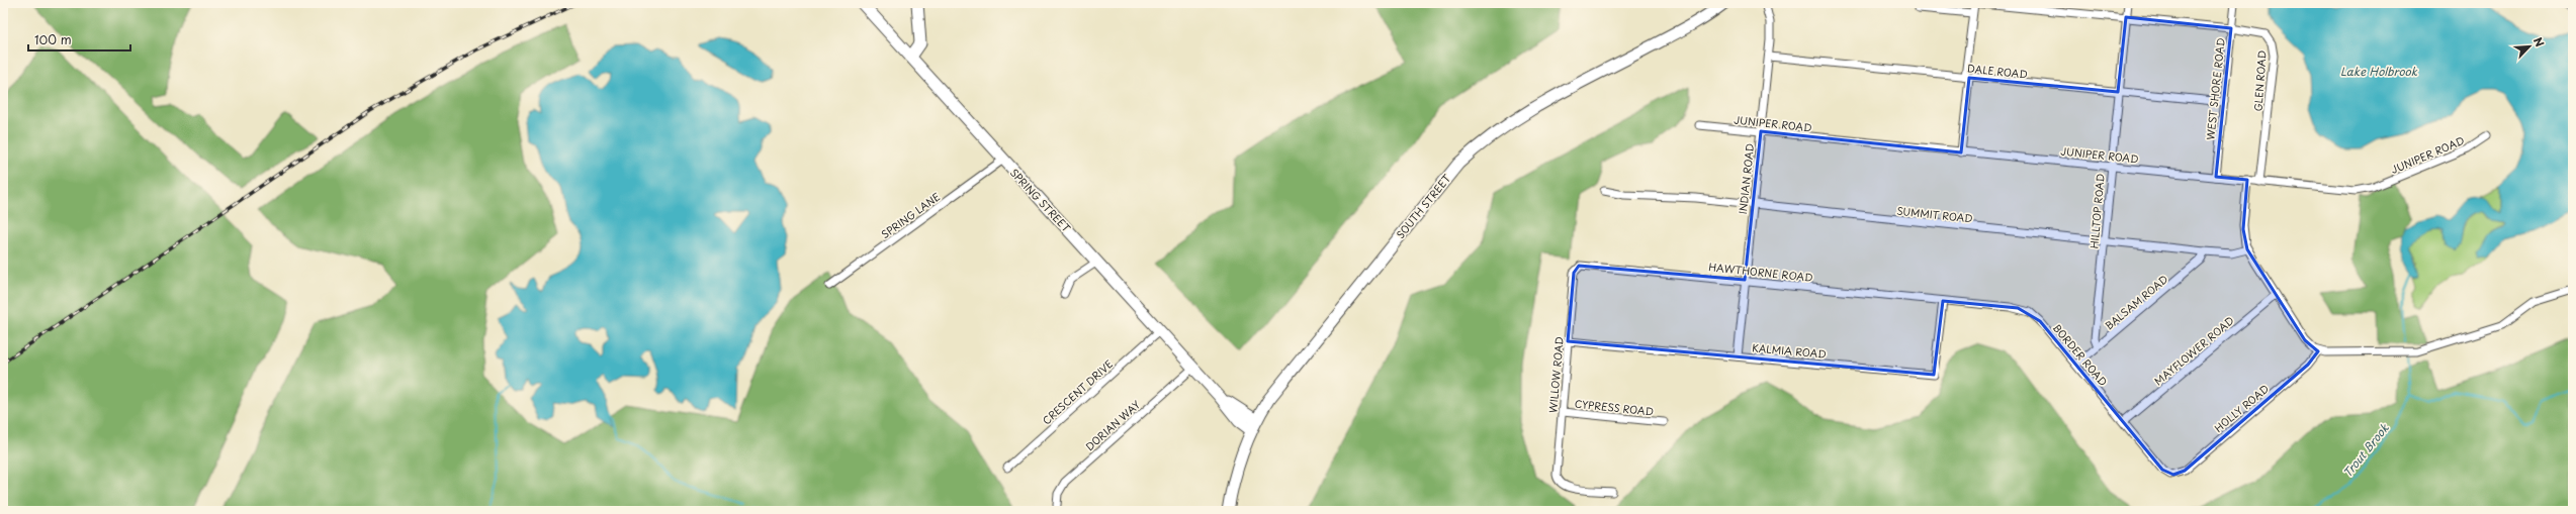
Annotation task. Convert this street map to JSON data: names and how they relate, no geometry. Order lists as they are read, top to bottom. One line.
{"streets":{"main road":["SPRING STREET","SOUTH STREET"],"street":["DALE ROAD","GLEN ROAD","WEST SHORE ROAD","JUNIPER ROAD","INDIAN ROAD","HILLTOP ROAD","SUMMIT ROAD","SPRING LANE","HAWTHORNE ROAD","BALSAM ROAD","KALMIA ROAD","MAYFLOWER ROAD","BORDER ROAD","WILLOW ROAD","CRESCENT DRIVE","CYPRESS ROAD","HOLLY ROAD","DORIAN WAY"]},"crossings":[["DALE ROAD","WEST SHORE ROAD"],["DALE ROAD","INDIAN ROAD"],["DALE ROAD","HILLTOP ROAD"],["GLEN ROAD","WEST SHORE ROAD"],["GLEN ROAD","JUNIPER ROAD"],["GLEN ROAD","HILLTOP ROAD"],["WEST SHORE ROAD","JUNIPER ROAD"],["JUNIPER ROAD","INDIAN ROAD"],["JUNIPER ROAD","HILLTOP ROAD"],["INDIAN ROAD","SUMMIT ROAD"],["INDIAN ROAD","HAWTHORNE ROAD"],["INDIAN ROAD","KALMIA ROAD"],["SPRING STREET","SOUTH STREET"],["SPRING STREET","SPRING LANE"],["SPRING STREET","CRESCENT DRIVE"],["SPRING STREET","DORIAN WAY"],["HILLTOP ROAD","SUMMIT ROAD"],["HILLTOP ROAD","BALSAM ROAD"],["SUMMIT ROAD","BALSAM ROAD"],["HAWTHORNE ROAD","KALMIA ROAD"],["HAWTHORNE ROAD","BORDER ROAD"],["HAWTHORNE ROAD","WILLOW ROAD"],["BALSAM ROAD","BORDER ROAD"],["KALMIA ROAD","BORDER ROAD"],["KALMIA ROAD","WILLOW ROAD"],["MAYFLOWER ROAD","BORDER ROAD"],["BORDER ROAD","HOLLY ROAD"],["WILLOW ROAD","CYPRESS ROAD"]],"water":["Lake Holbrook","Trout Brook"],"scale_bar":"100 m","north":"top right"}
